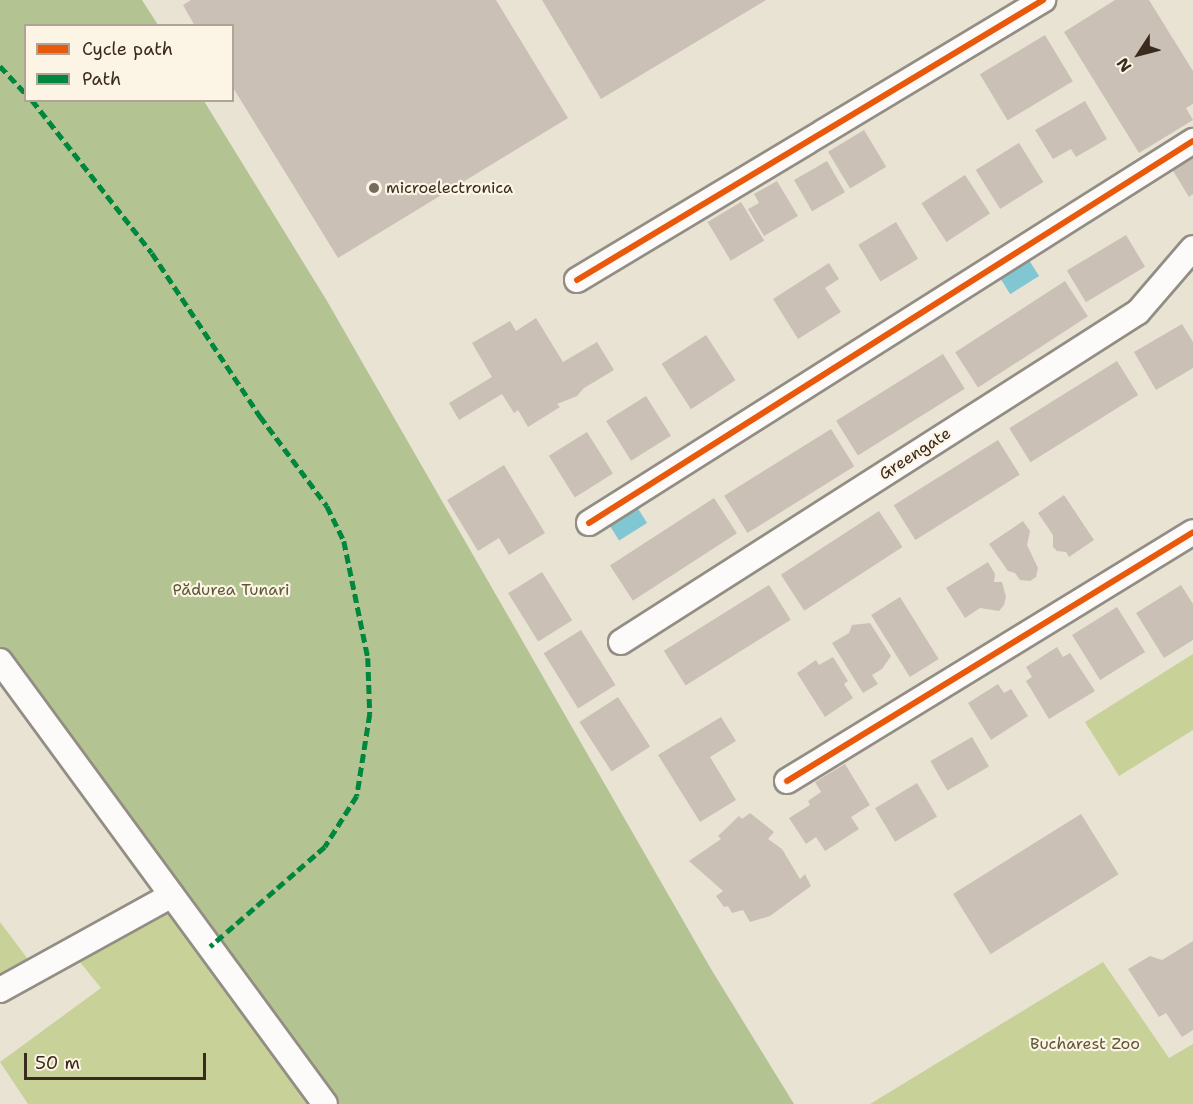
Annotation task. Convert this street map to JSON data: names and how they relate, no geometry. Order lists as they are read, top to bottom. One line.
{"streets":{"street":["Greengate"]},"parks":["Pădurea Tunari","Bucharest Zoo"],"places":["microelectronica"],"legend":["Cycle path","Path"],"scale_bar":"50 m","north":"bottom left"}
